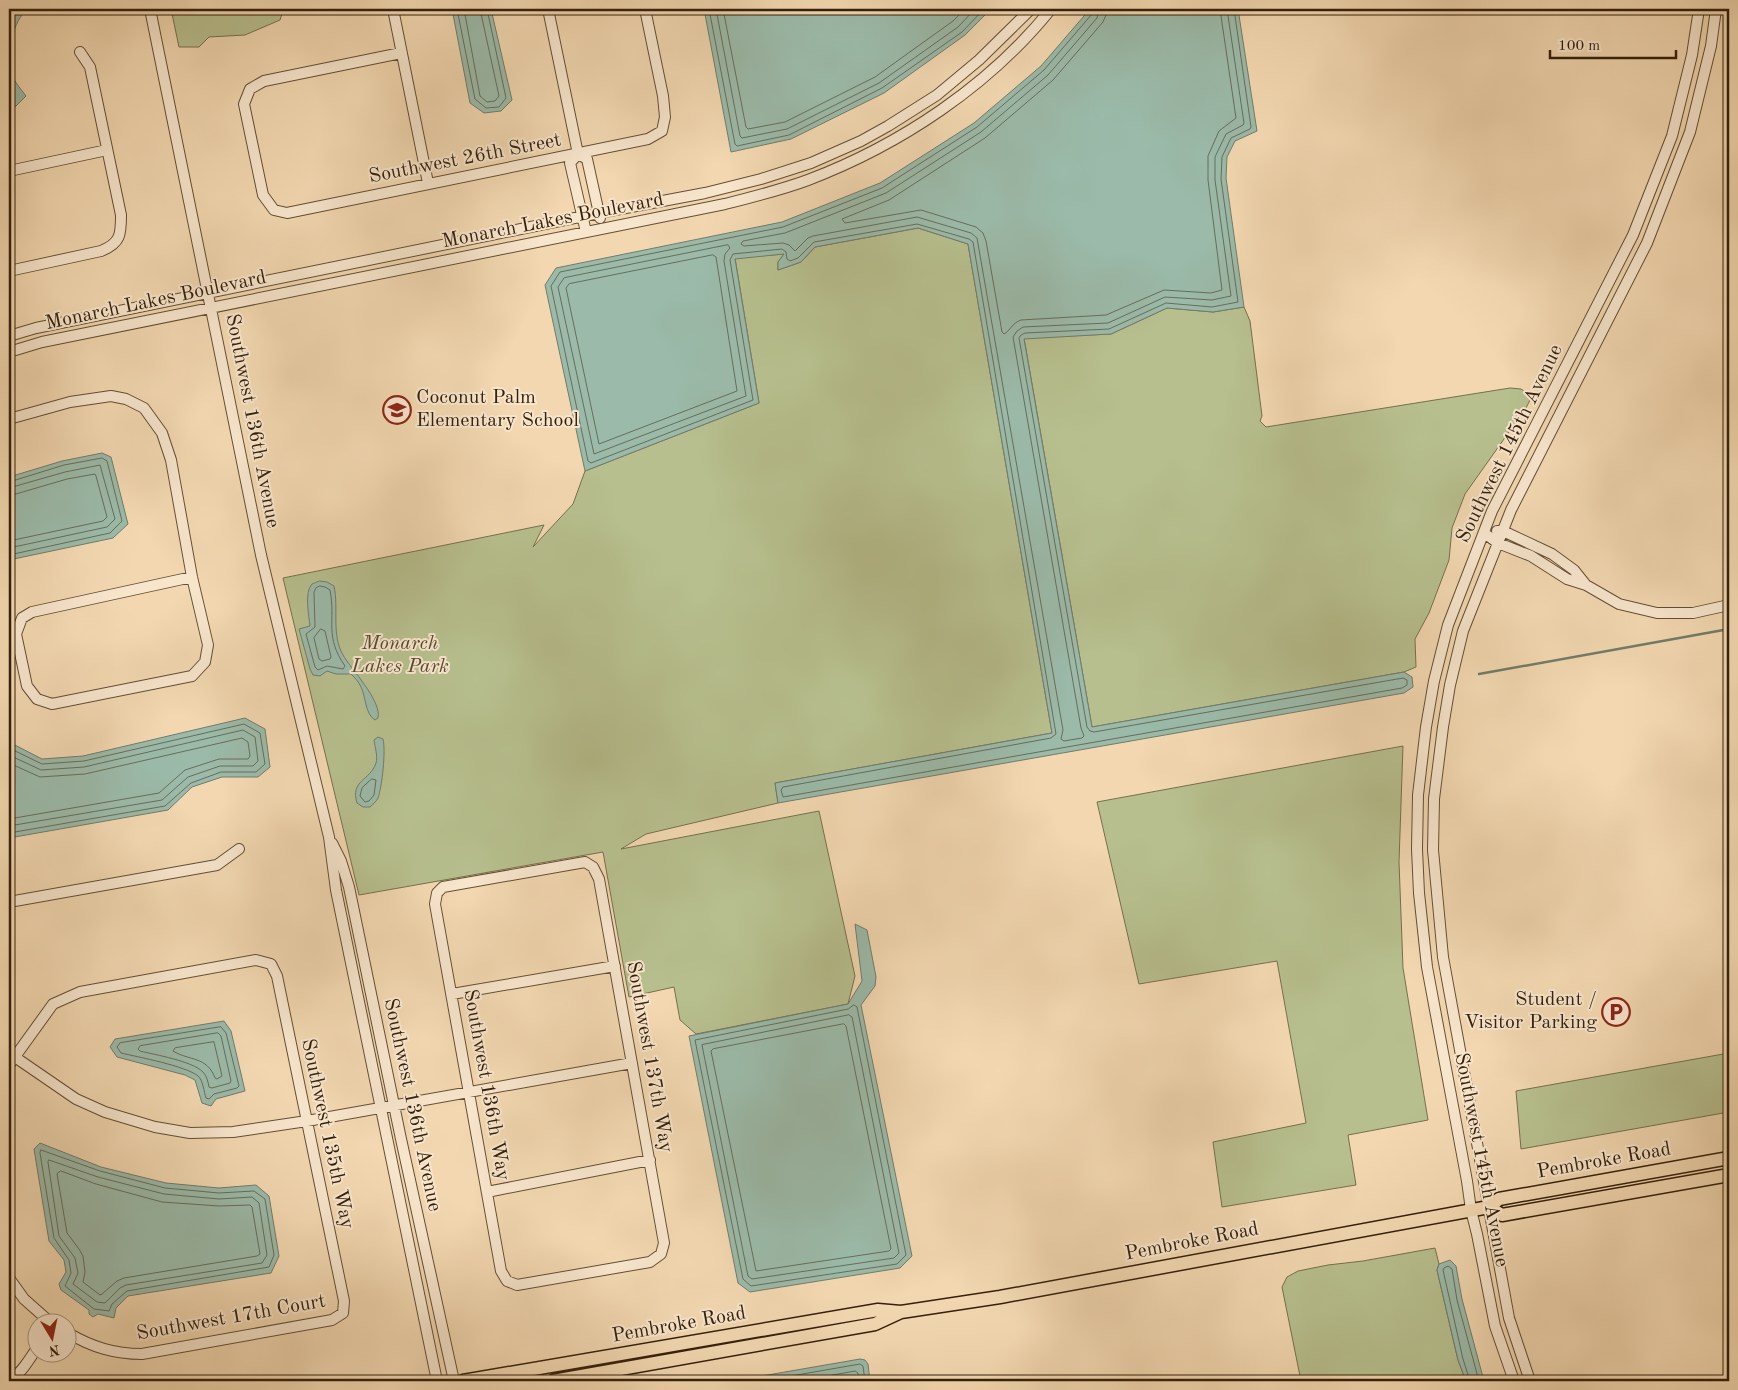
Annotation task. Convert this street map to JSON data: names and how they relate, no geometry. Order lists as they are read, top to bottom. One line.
{"streets":{"main road":["Pembroke Road"],"street":["Southwest 26th Street","Monarch Lakes Boulevard","Southwest 136th Avenue","Southwest 145th Avenue","Southwest 137th Way","Southwest 136th Way","Southwest 135th Way","Southwest 17th Court"]},"crossings":[["Monarch Lakes Boulevard","Southwest 136th Avenue"],["Southwest 145th Avenue","Pembroke Road"],["Southwest 137th Way","Southwest 136th Way"],["Southwest 135th Way","Southwest 17th Court"]],"parks":["Monarch Lakes Park"],"places":{"school or university":["Coconut Palm Elementary School"],"parking":["Student / Visitor Parking"]},"scale_bar":"100 m","north":"bottom"}
